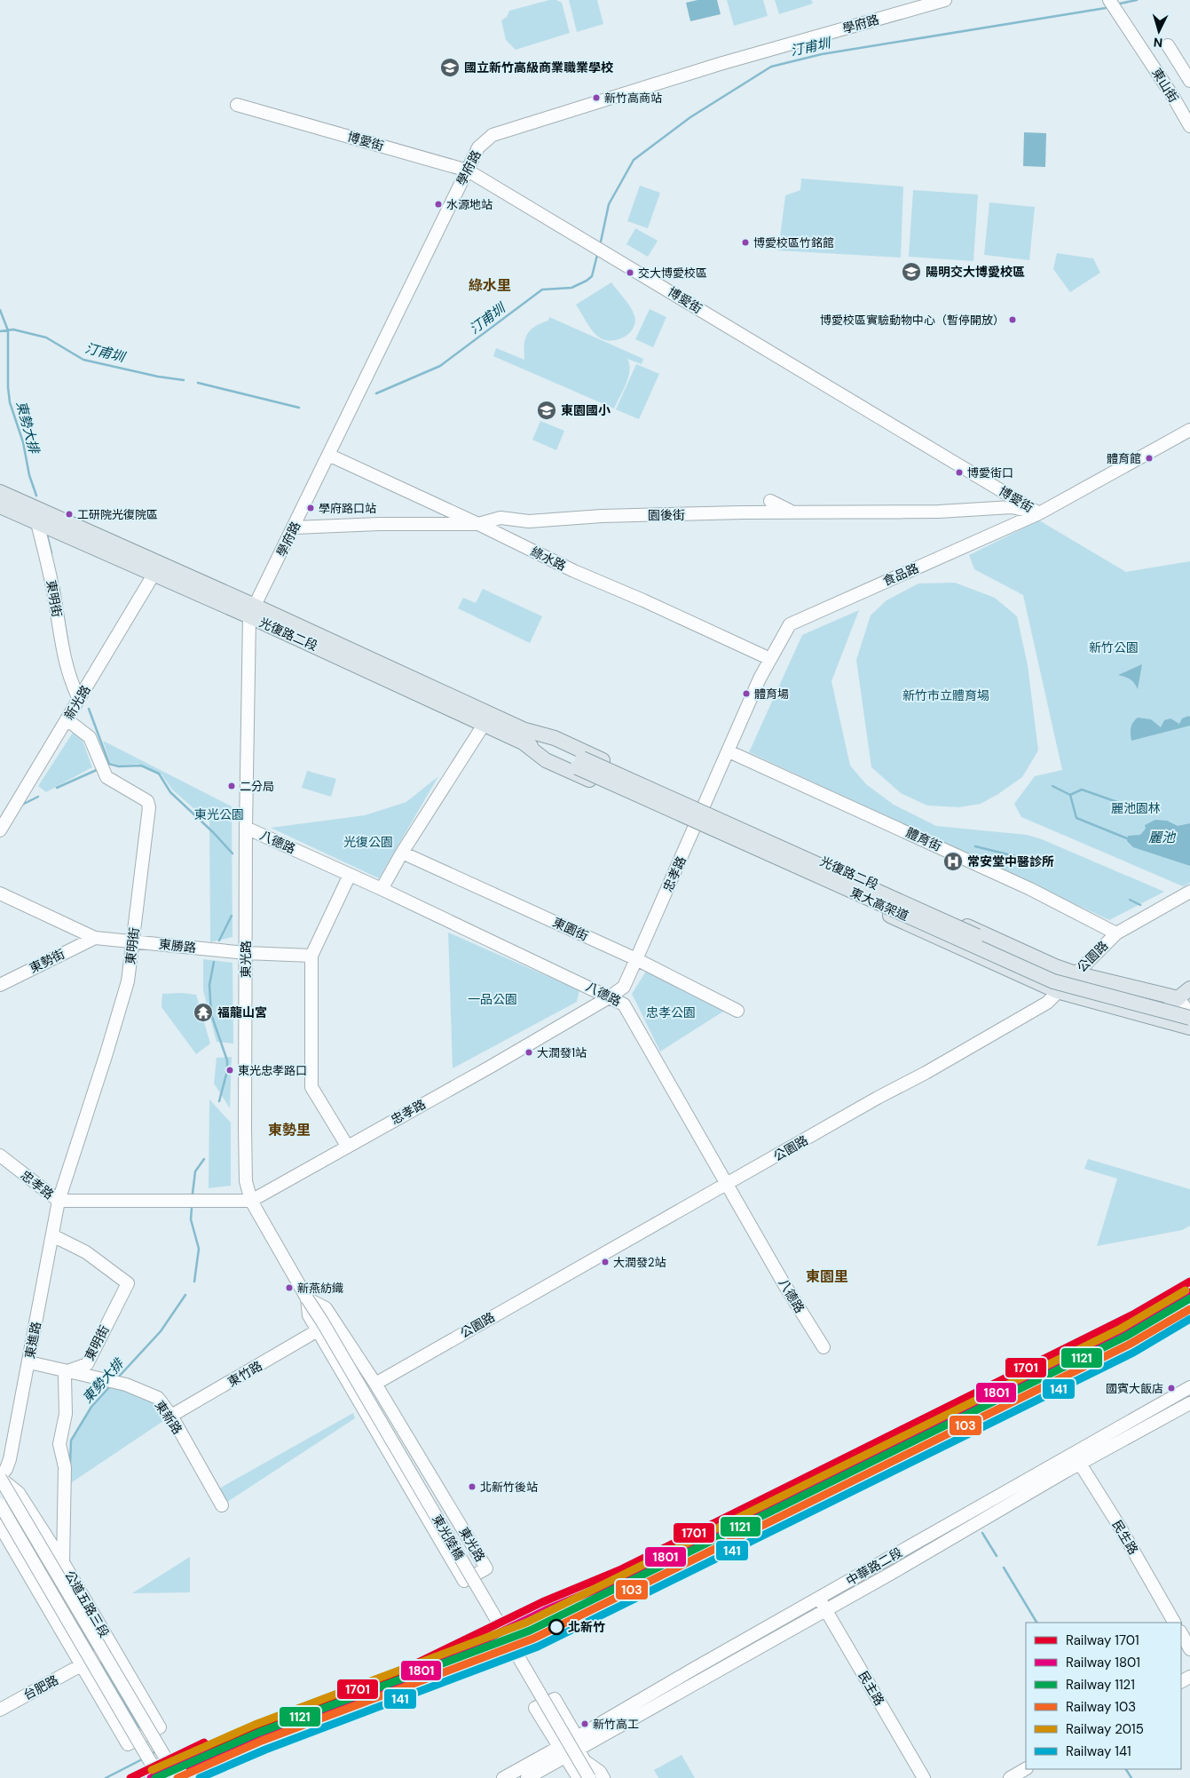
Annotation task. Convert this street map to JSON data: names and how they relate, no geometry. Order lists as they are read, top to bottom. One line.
{"streets":{"main road":["光復路二段","東大高架道"],"street":["學府路","東山街","博愛街","園後街","綠水路","食品路","東明街","新光路","體育街","八德路","忠孝路","東園街","東勝路","公園路","東光路","東勢街","東進路","東竹路","東新路","東光陸橋","民生路","中華路二段","公道五路三段","台肥路","民主路"]},"crossings":[["學府路","博愛街"],["學府路","園後街"],["學府路","綠水路"],["學府路","光復路二段"],["學府路","東光路"],["博愛街","園後街"],["博愛街","食品路"],["園後街","綠水路"],["園後街","食品路"],["綠水路","食品路"],["食品路","光復路二段"],["食品路","體育街"],["食品路","忠孝路"],["東明街","新光路"],["東明街","忠孝路"],["東明街","東勝路"],["東明街","東進路"],["東明街","東新路"],["光復路二段","新光路"],["光復路二段","忠孝路"],["光復路二段","東大高架道"],["光復路二段","公園路"],["光復路二段","東光路"],["體育街","公園路"],["八德路","忠孝路"],["八德路","公園路"],["八德路","東光路"],["忠孝路","東園街"],["忠孝路","東光路"],["忠孝路","東進路"],["東勝路","東光路"],["東勝路","東勢街"],["公園路","東光路"],["東光路","東竹路"],["東光路","東光陸橋"],["東進路","東新路"],["東進路","公道五路三段"],["東竹路","東新路"],["民生路","中華路二段"],["中華路二段","民主路"],["公道五路三段","台肥路"]],"districts":["綠水里","東勢里","東園里"],"water":["汀甫圳","東勢大排","麗池"],"parks":["新竹公園","新竹市立體育場","麗池園林","東光公園","光復公園","一品公園","忠孝公園"],"places":{"school or university":["國立新竹高級商業職業學校","陽明交大博愛校區","東園國小"],"other":["新竹高商站","水源地站","博愛校區竹銘館","交大博愛校區","博愛校區實驗動物中心（暫停開放）","體育館","博愛街口","學府路口站","工研院光復院區","體育場","二分局","大潤發1站","東光忠孝路口","大潤發2站","新燕紡織","國賓大飯店","北新竹後站","北新竹","新竹高工"],"hospital":["常安堂中醫診所"],"temple":["福龍山宮"]},"lines":["rail line 1701","rail line 2015","rail line 1801","rail line 1121","rail line 103","rail line 141"],"legend":["Railway 1701","Railway 1801","Railway 1121","Railway 103","Railway 2015","Railway 141"],"north":"bottom"}
